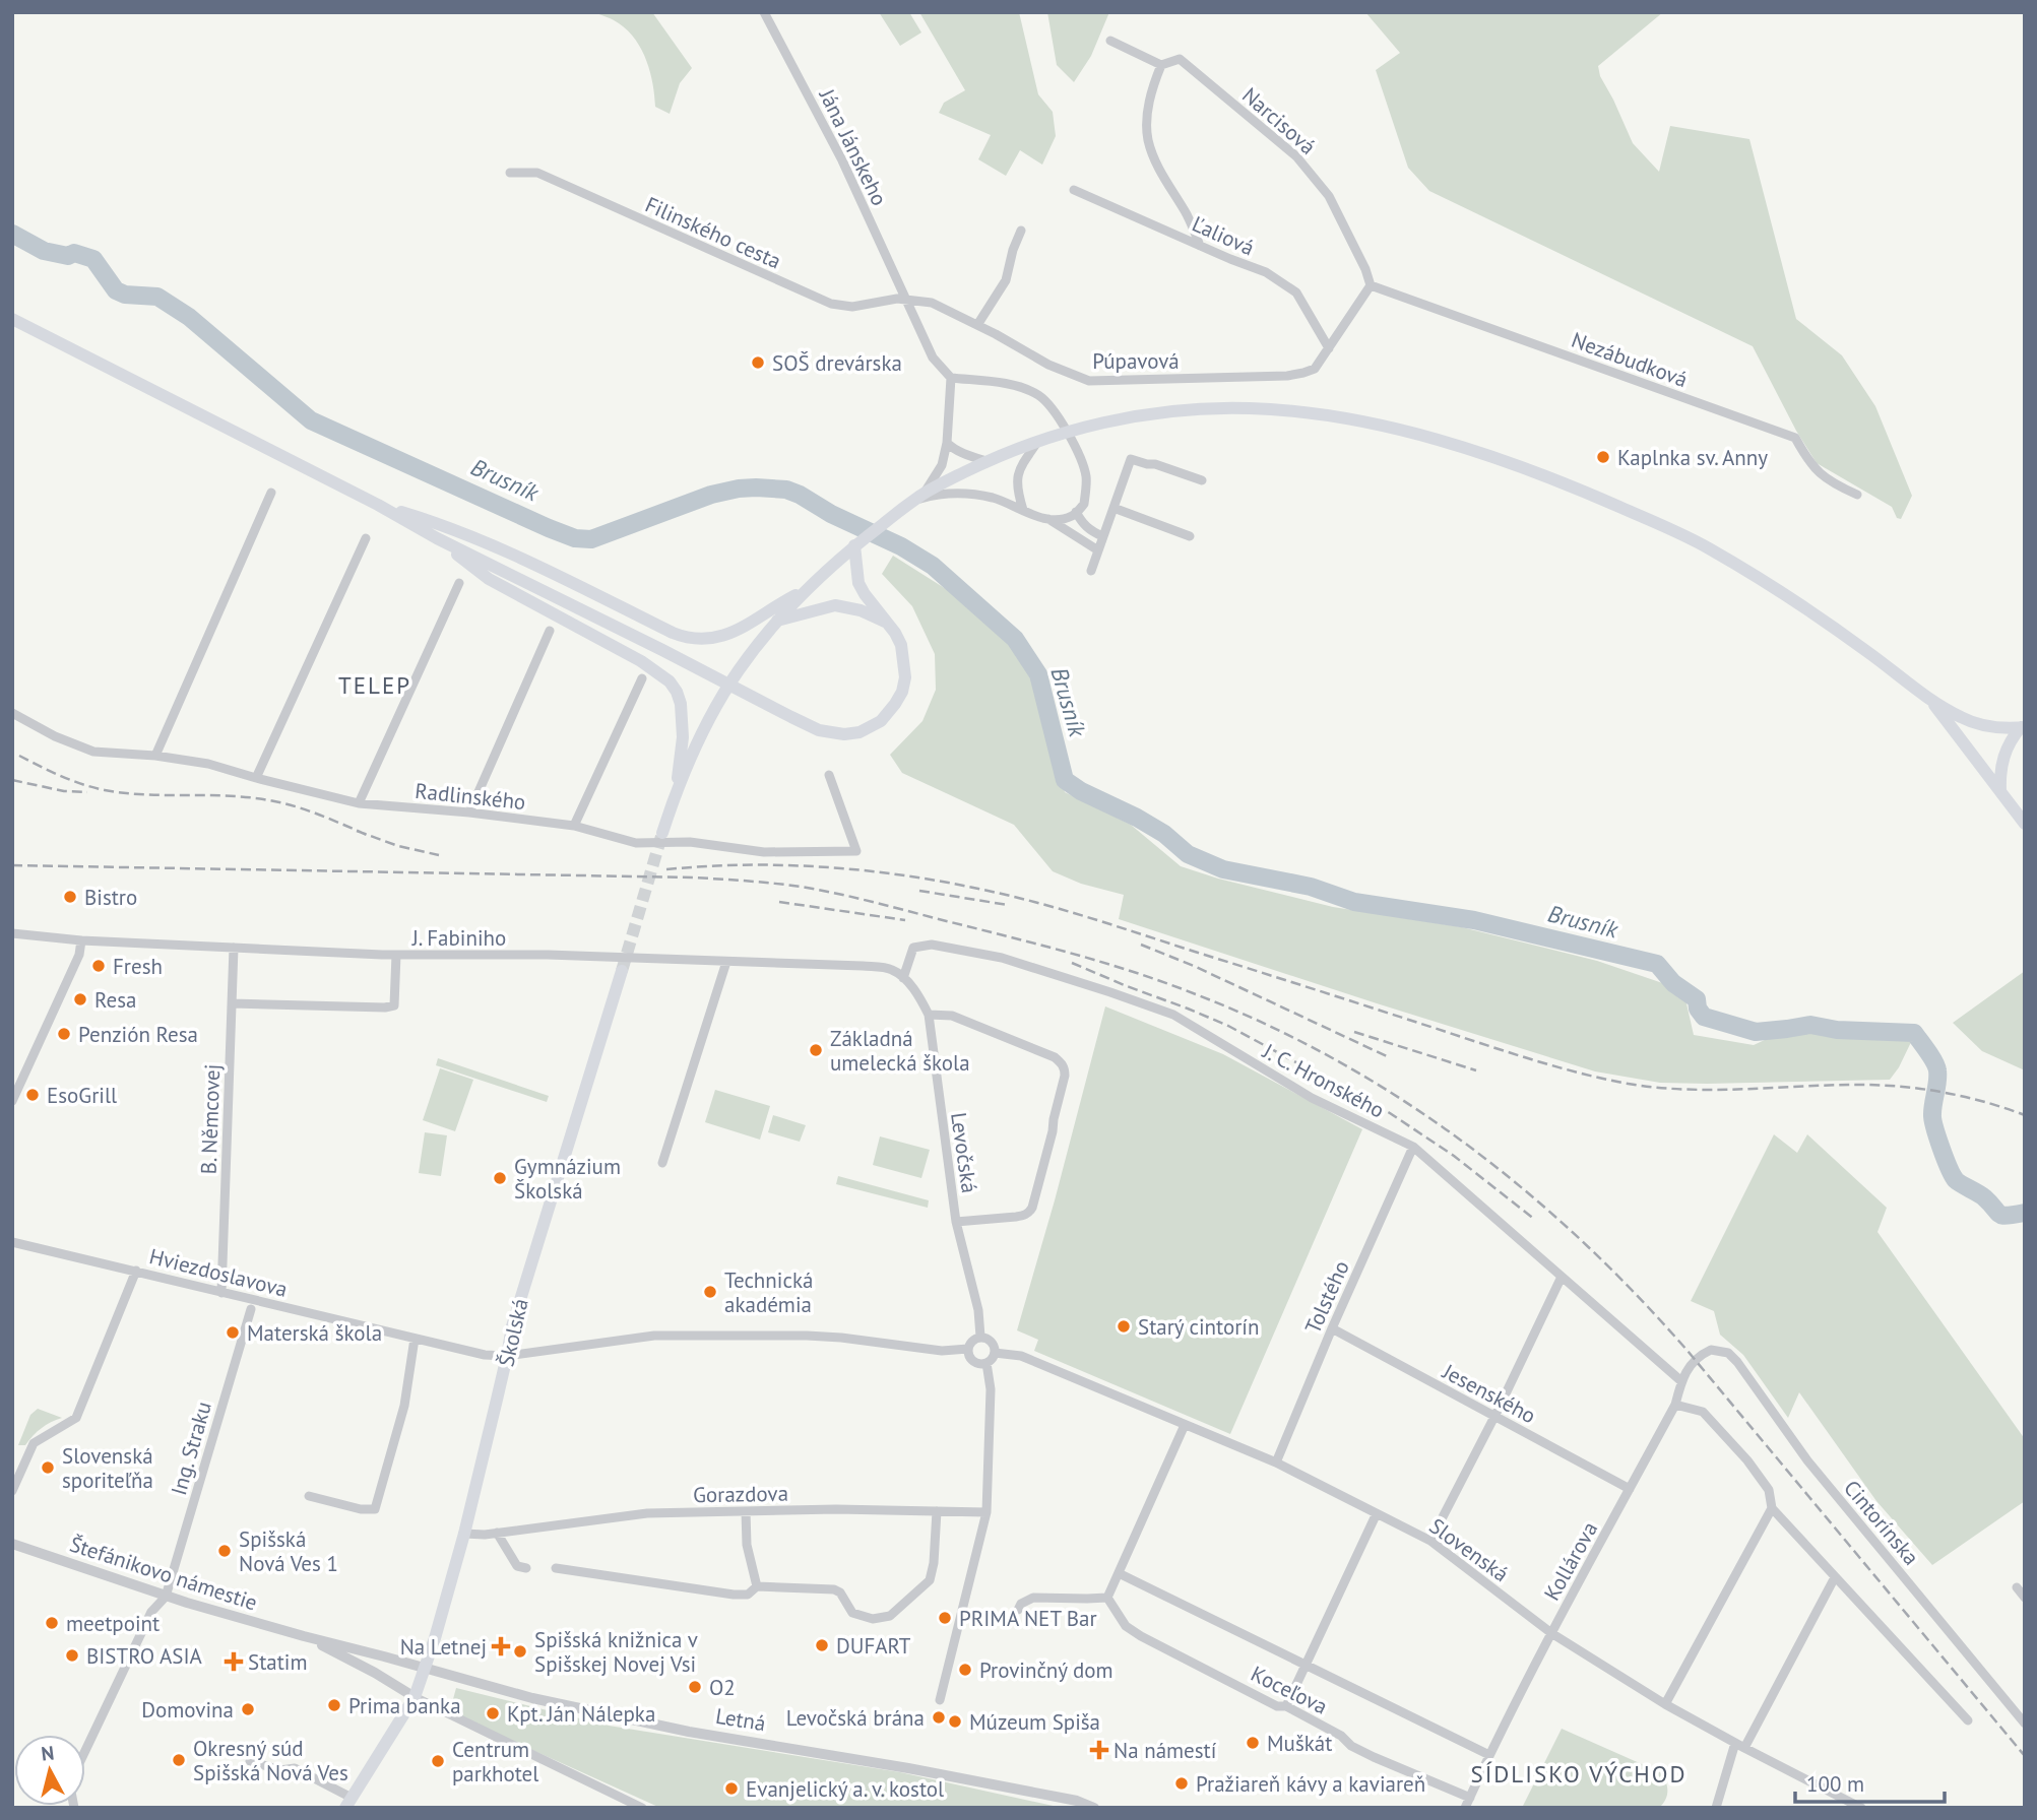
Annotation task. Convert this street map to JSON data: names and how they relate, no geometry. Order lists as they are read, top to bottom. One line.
{"streets":{"main road":["Školská"],"street":["Narcisová","Jána Jánskeho","Filinského cesta","Ľaliová","Nezábudková","Púpavová","Radlinského","J. Fabiniho","J. C. Hronského","B. Němcovej","Levočská","Hviezdoslavova","Tolstého","Jesenského","Ing. Straku","Gorazdova","Cintorínska","Slovenská","Kollárova","Štefánikovo námestie","Koceľova","Letná"]},"crossings":[["Narcisová","Nezábudková"],["Jána Jánskeho","Filinského cesta"],["Jána Jánskeho","Púpavová"],["Filinského cesta","Púpavová"],["Ľaliová","Púpavová"],["J. Fabiniho","J. C. Hronského"],["J. Fabiniho","B. Němcovej"],["J. Fabiniho","Levočská"],["J. C. Hronského","Levočská"],["J. C. Hronského","Tolstého"],["J. C. Hronského","Kollárova"],["B. Němcovej","Hviezdoslavova"],["Levočská","Hviezdoslavova"],["Levočská","Slovenská"],["Hviezdoslavova","Školská"],["Hviezdoslavova","Slovenská"],["Tolstého","Jesenského"],["Tolstého","Slovenská"],["Školská","Gorazdova"],["Školská","Štefánikovo námestie"],["Školská","Letná"],["Jesenského","Kollárova"],["Ing. Straku","Štefánikovo námestie"],["Cintorínska","Kollárova"],["Slovenská","Kollárova"],["Kollárova","Koceľova"],["Štefánikovo námestie","Letná"]],"districts":["TELEP","SÍDLISKO VÝCHOD"],"water":["Brusník"],"places":{"other":["SOŠ drevárska","Kaplnka sv. Anny","Bistro","Fresh","Resa","Penzión Resa","Základná umelecká škola","EsoGrill","Gymnázium Školská","Technická akadémia","Starý cintorín","Materská škola","Slovenská sporiteľňa","Spišská Nová Ves 1","PRIMA NET Bar","meetpoint","DUFART","Spišská knižnica v Spišskej Novej Vsi","BISTRO ASIA","Provinčný dom","O2","Prima banka","Domovina","Kpt. Ján Nálepka","Levočská brána","Múzeum Spiša","Muškát","Okresný súd Spišská Nová Ves","Centrum parkhotel","Pražiareň kávy a kaviareň","Evanjelický a. v. kostol"],"health":["Na Letnej","Statim","Na námestí"]},"scale_bar":"100 m","north":"top"}
